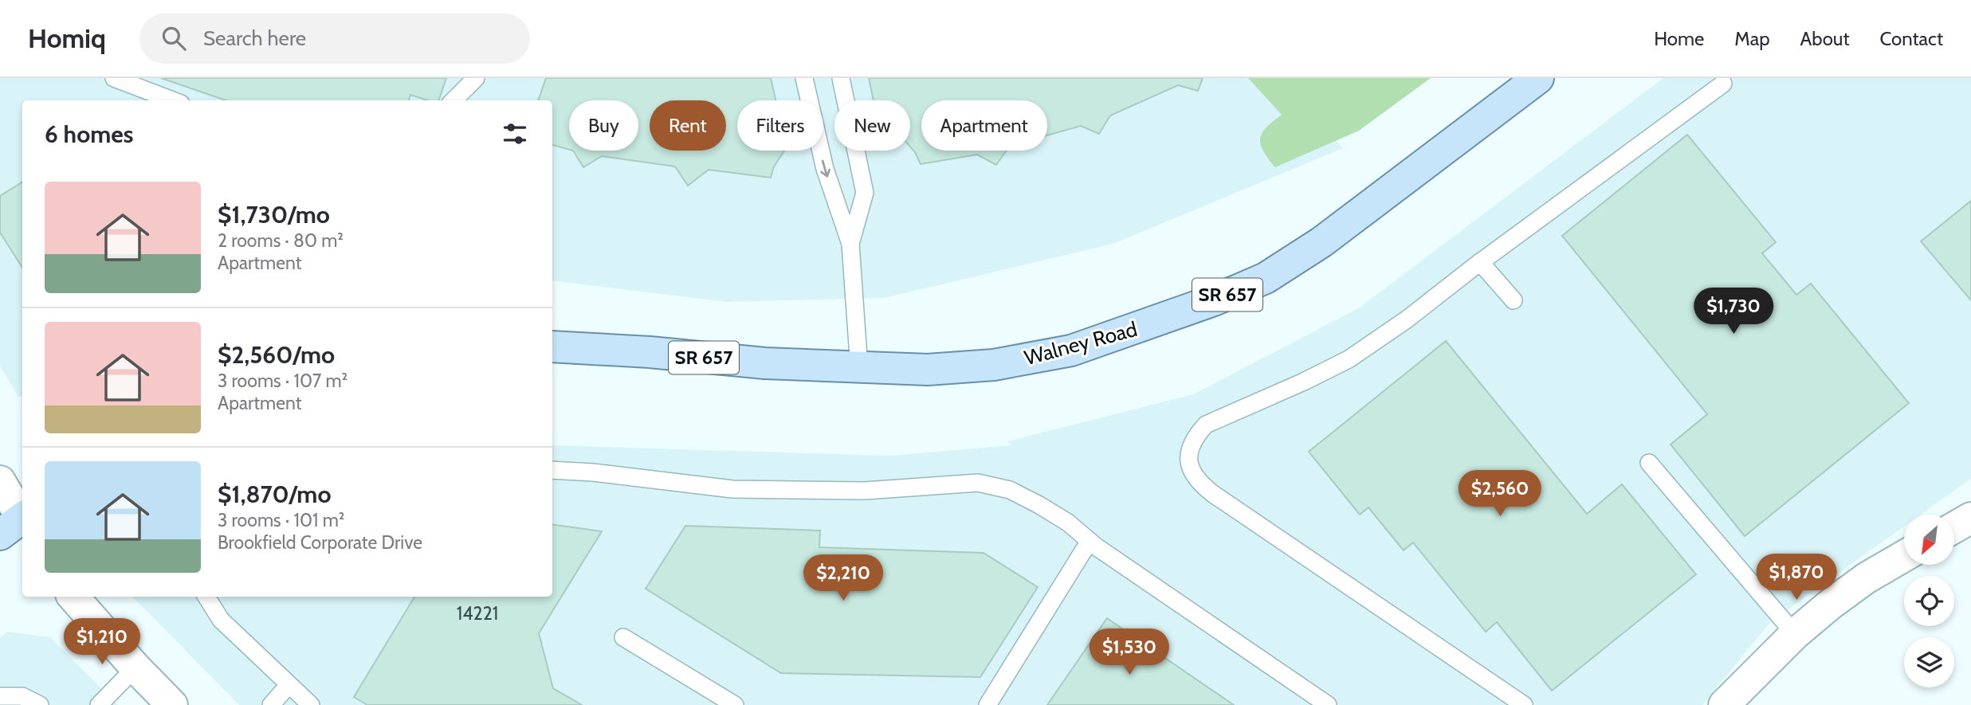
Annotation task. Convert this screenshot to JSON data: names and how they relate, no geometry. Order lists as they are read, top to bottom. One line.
{"streets":{"main road":["SR 657","Walney Road"]},"house_numbers":["14221"],"north":"bottom left","page":{"header":"Homiq","search":"Search here","nav":["Home","Map","About","Contact"],"chip":["Buy","Rent","Filters","New","Apartment"],"heading":"6 homes","list":[{"name":"$1,730/mo","note":"2 rooms · 80 m² · Apartment"},{"name":"$2,560/mo","note":"3 rooms · 107 m² · Apartment"},{"name":"$1,870/mo","note":"3 rooms · 101 m² · Brookfield Corporate Drive"}],"price":["$1,730","$2,560","$1,870","$2,210","$1,210","$1,530"]}}
